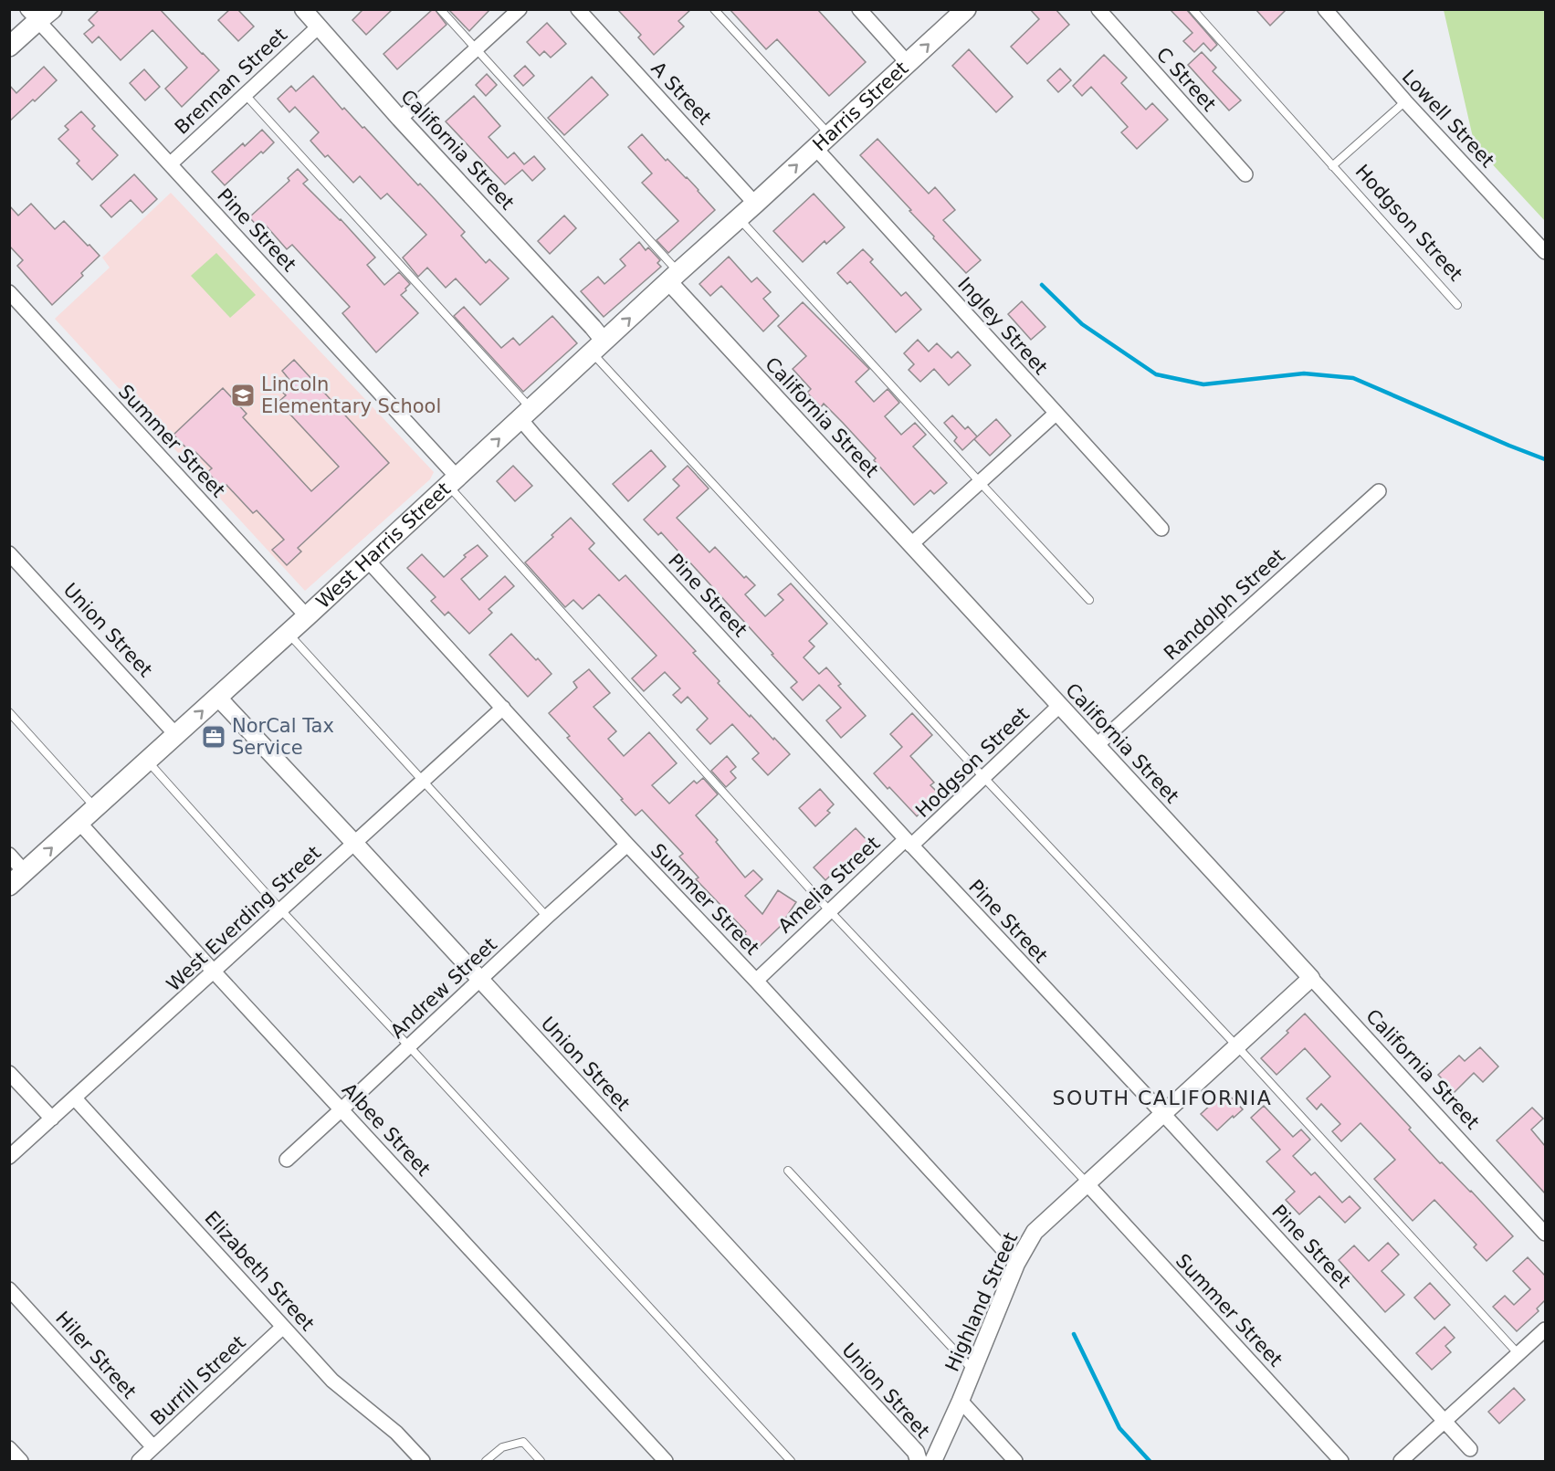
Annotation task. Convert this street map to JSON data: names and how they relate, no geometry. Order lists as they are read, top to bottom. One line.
{"streets":{"main road":["Harris Street","West Harris Street"],"street":["C Street","Brennan Street","A Street","Lowell Street","California Street","Hodgson Street","Pine Street","Ingley Street","Summer Street","Randolph Street","Union Street","Amelia Street","West Everding Street","Andrew Street","Albee Street","Elizabeth Street","Highland Street","Hiler Street","Burrill Street"]},"crossings":[["Brennan Street","California Street"],["Brennan Street","Pine Street"],["A Street","Harris Street"],["A Street","West Harris Street"],["Harris Street","Ingley Street"],["Harris Street","West Harris Street"],["Lowell Street","Hodgson Street"],["California Street","Hodgson Street"],["California Street","West Harris Street"],["California Street","Randolph Street"],["California Street","Highland Street"],["Hodgson Street","Pine Street"],["Hodgson Street","Amelia Street"],["Pine Street","West Harris Street"],["Pine Street","Amelia Street"],["Pine Street","Highland Street"],["Summer Street","West Harris Street"],["Summer Street","Amelia Street"],["Summer Street","West Everding Street"],["Summer Street","Andrew Street"],["Summer Street","Highland Street"],["West Harris Street","Union Street"],["West Harris Street","Albee Street"],["Union Street","West Everding Street"],["Union Street","Andrew Street"],["West Everding Street","Albee Street"],["West Everding Street","Elizabeth Street"],["Andrew Street","Albee Street"],["Elizabeth Street","Burrill Street"],["Hiler Street","Burrill Street"]],"one_way":["Harris Street"],"districts":["SOUTH CALIFORNIA"],"places":{"school or university":["Lincoln Elementary School"],"office":["NorCal Tax Service"]}}
